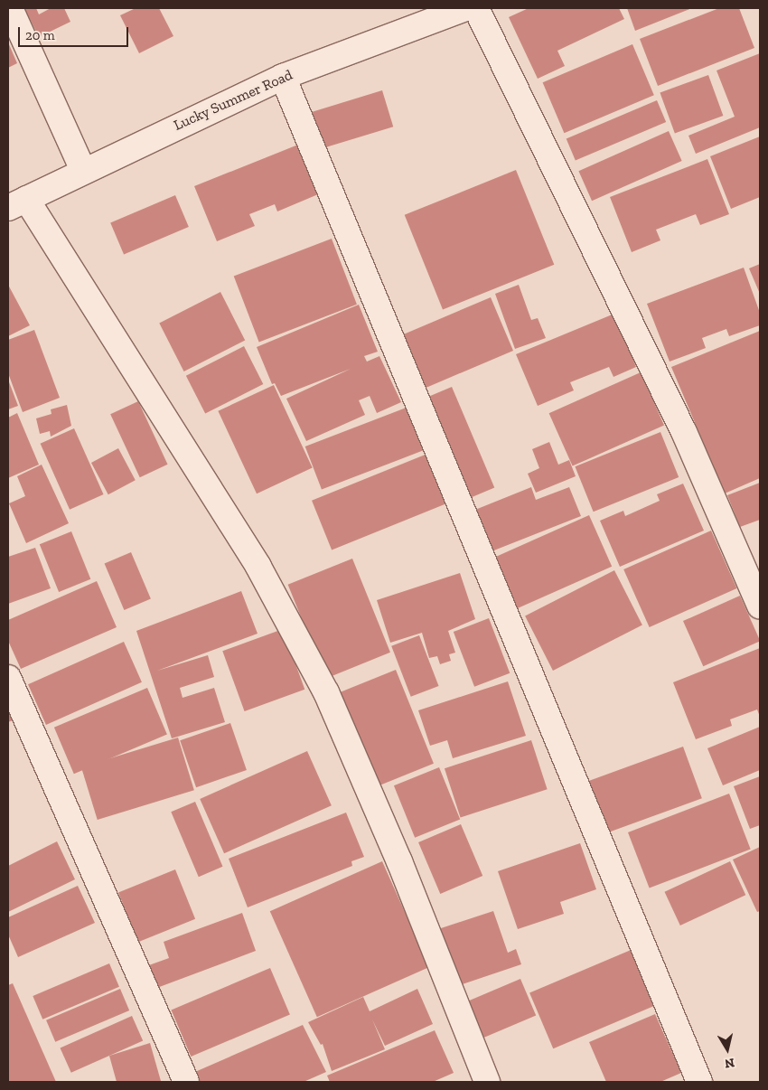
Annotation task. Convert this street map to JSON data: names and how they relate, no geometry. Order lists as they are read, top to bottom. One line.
{"streets":{"street":["Lucky Summer Road"]},"scale_bar":"20 m","north":"bottom"}
